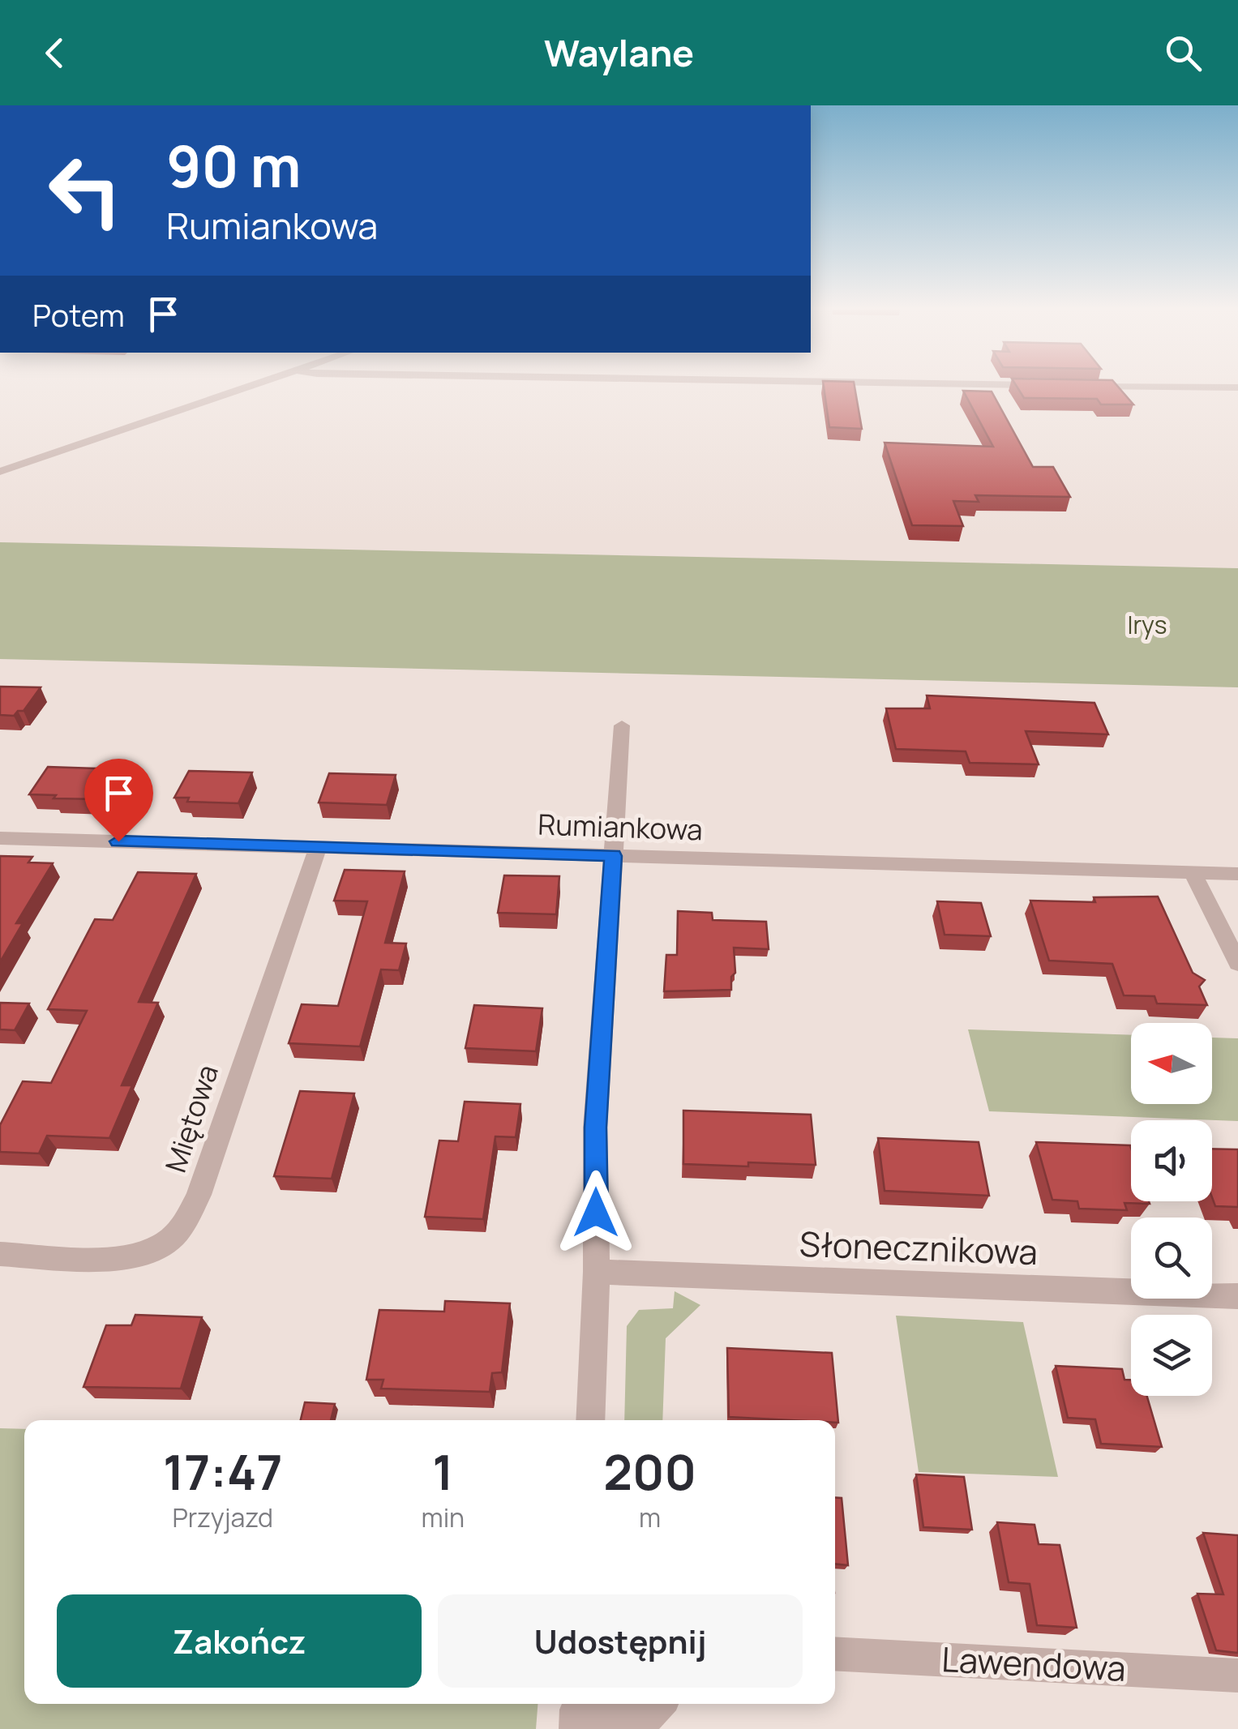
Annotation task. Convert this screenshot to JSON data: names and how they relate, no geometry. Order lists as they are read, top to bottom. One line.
{"streets":{"street":["Rumiankowa","Miętowa","Słonecznikowa","Lawendowa"]},"crossings":[["Rumiankowa","Miętowa"]],"parks":["Irys"],"north":"left","page":{"header":"Waylane","turn":["90 m","Rumiankowa"],"then":"Potem","eta":["17:47","Przyjazd","1","min","200","m"],"buttons":["Zakończ","Udostępnij"]}}
